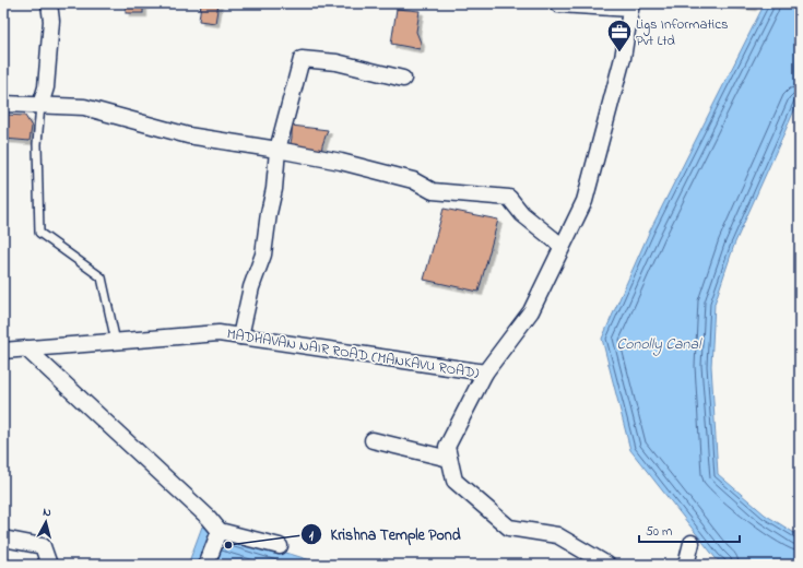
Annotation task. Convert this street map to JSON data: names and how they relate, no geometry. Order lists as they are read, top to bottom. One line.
{"streets":{"street":["MADHAVAN NAIR ROAD (MANKAVU ROAD)"]},"water":["Conolly Canal"],"places":{"office":["Ligs Informatics Pvt Ltd"],"other":["Krishna Temple Pond"]},"scale_bar":"50 m","north":"top"}
